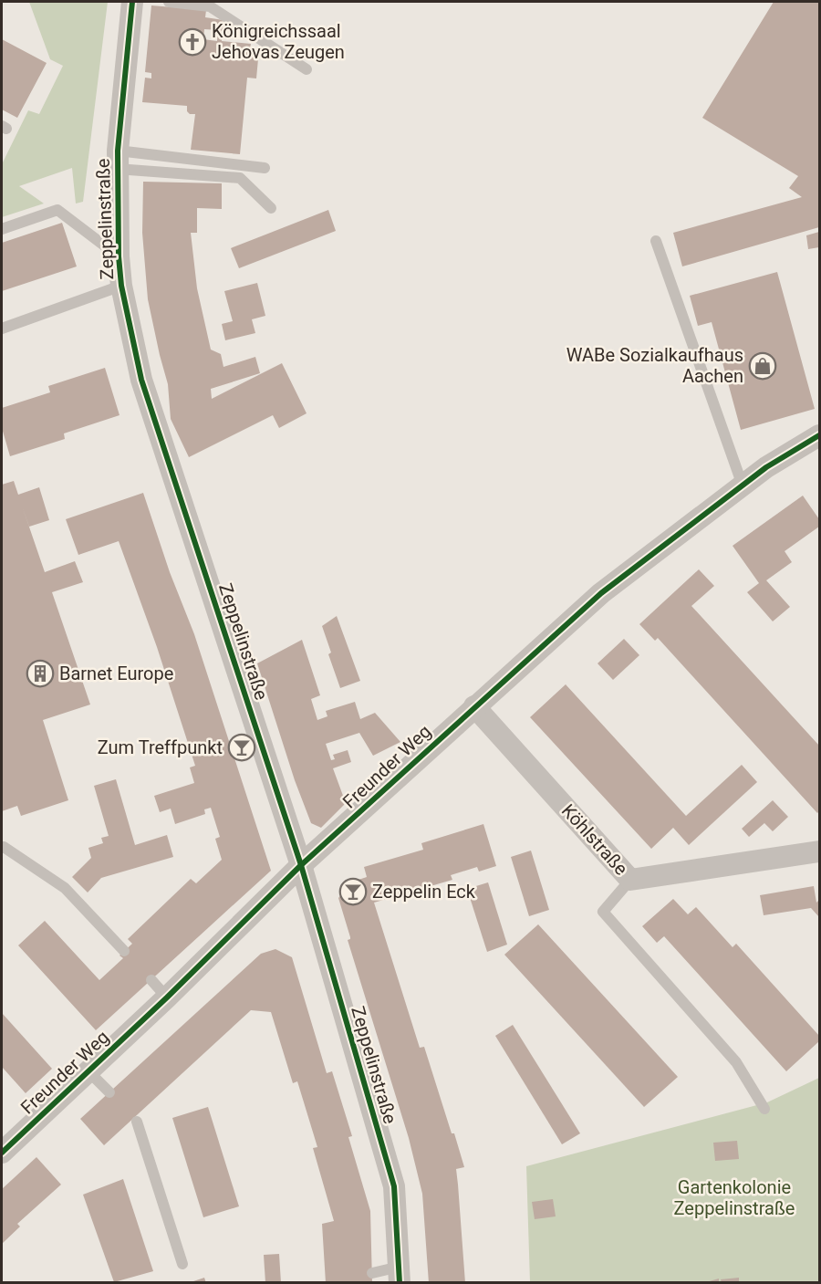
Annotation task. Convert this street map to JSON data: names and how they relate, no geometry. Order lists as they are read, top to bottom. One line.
{"streets":{"street":["Zeppelinstraße","Freunder Weg","Köhlstraße"]},"crossings":[["Zeppelinstraße","Freunder Weg"],["Freunder Weg","Köhlstraße"]],"parks":["Gartenkolonie Zeppelinstraße"],"places":{"church":["Königreichssaal Jehovas Zeugen"],"shop":["WABe Sozialkaufhaus Aachen"],"building":["Barnet Europe"],"bar":["Zum Treffpunkt","Zeppelin Eck"]}}
